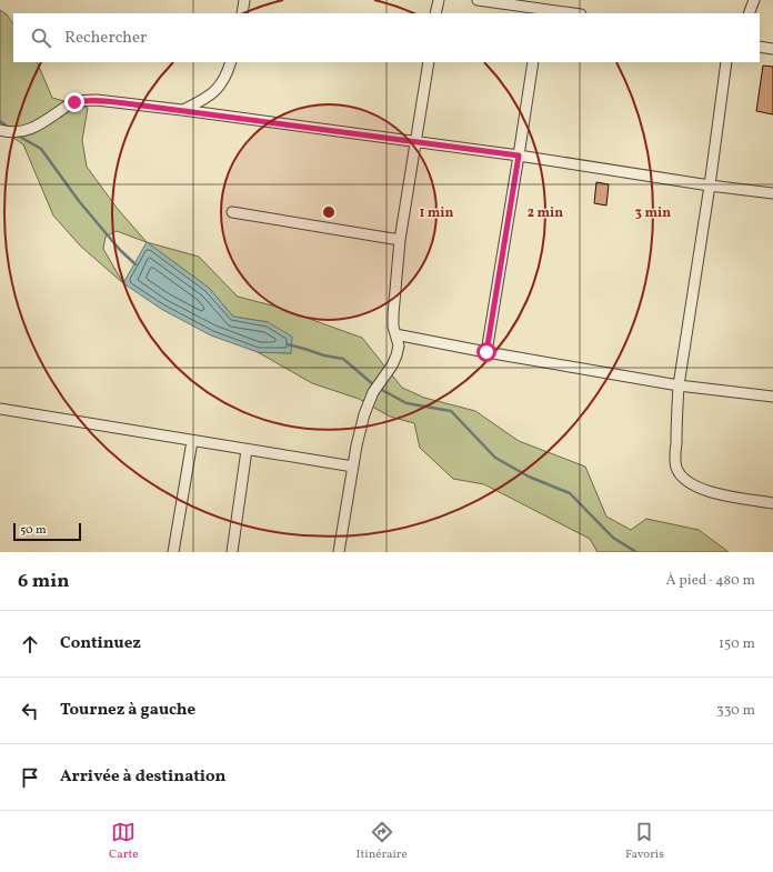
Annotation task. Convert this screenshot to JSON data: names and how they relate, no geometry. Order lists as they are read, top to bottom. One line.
{"scale_bar":"50 m","page":{"search":"Rechercher","scale":"50 m","heading":["6 min","À pied · 480 m"],"list":[["Continuez","150 m"],["Tournez à gauche","330 m"],"Arrivée à destination"],"nav":["Carte","Itinéraire","Favoris"]},"rings":["1 min","2 min","3 min"]}
